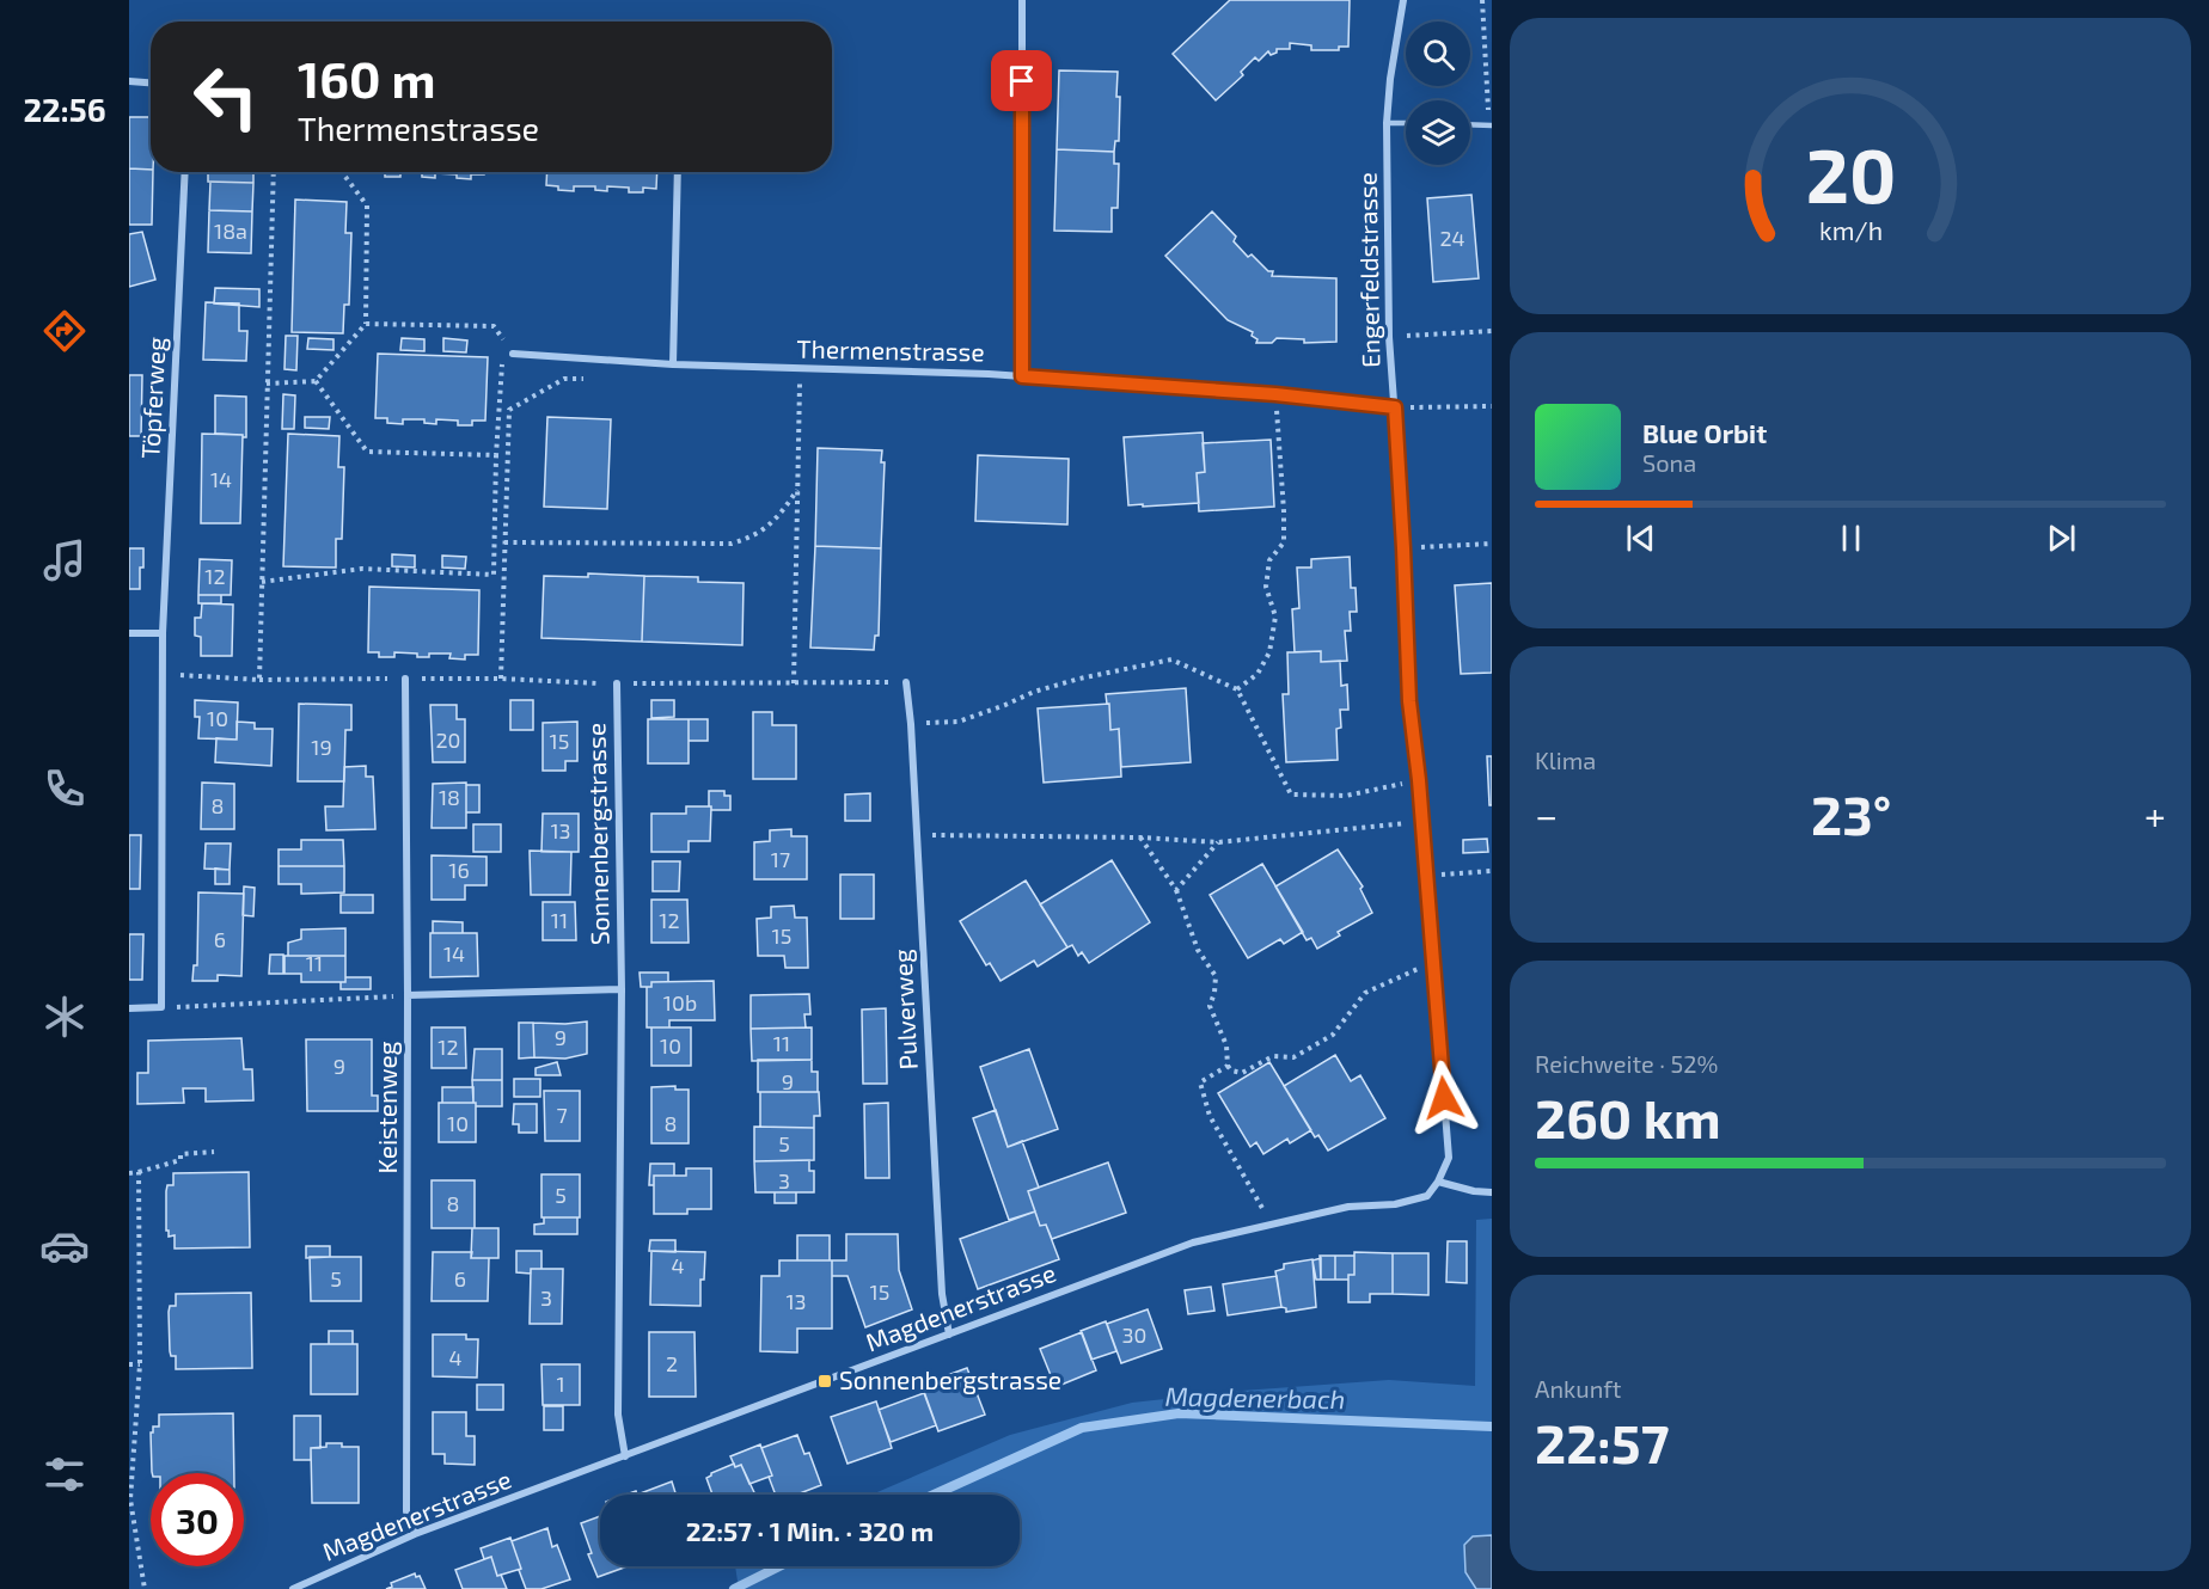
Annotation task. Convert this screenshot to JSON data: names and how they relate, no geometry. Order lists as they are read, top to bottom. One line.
{"streets":{"street":["Engerfeldstrasse","Thermenstrasse","Töpferweg","Sonnenbergstrasse","Pulverweg","Keistenweg","Magdenerstrasse"]},"crossings":[["Engerfeldstrasse","Thermenstrasse"],["Engerfeldstrasse","Magdenerstrasse"],["Sonnenbergstrasse","Magdenerstrasse"],["Pulverweg","Magdenerstrasse"],["Keistenweg","Magdenerstrasse"]],"water":["Magdenerbach"],"places":{"transit":["Sonnenbergstrasse"]},"house_numbers":["18a","24","14","12","10","20","15","19","18","8","13","17","16","11","12","15","6","14","11","10b","9","11","10","12","9","9","7","10","8","5","3","5","8","4","5","6","15","3","13","30","4","2","1"],"page":{"tabs":"22:56","turn":["160 m","Thermenstrasse"],"song":["Blue Orbit","Sona"],"tile":["Klima",["Reichweite · 52%","260 km"],["Ankunft","22:57"]],"heat":["−","23°","+"],"limit":"30","trip":"22:57 · 1 Min. · 320 m","gauge":["20","km/h"]}}
